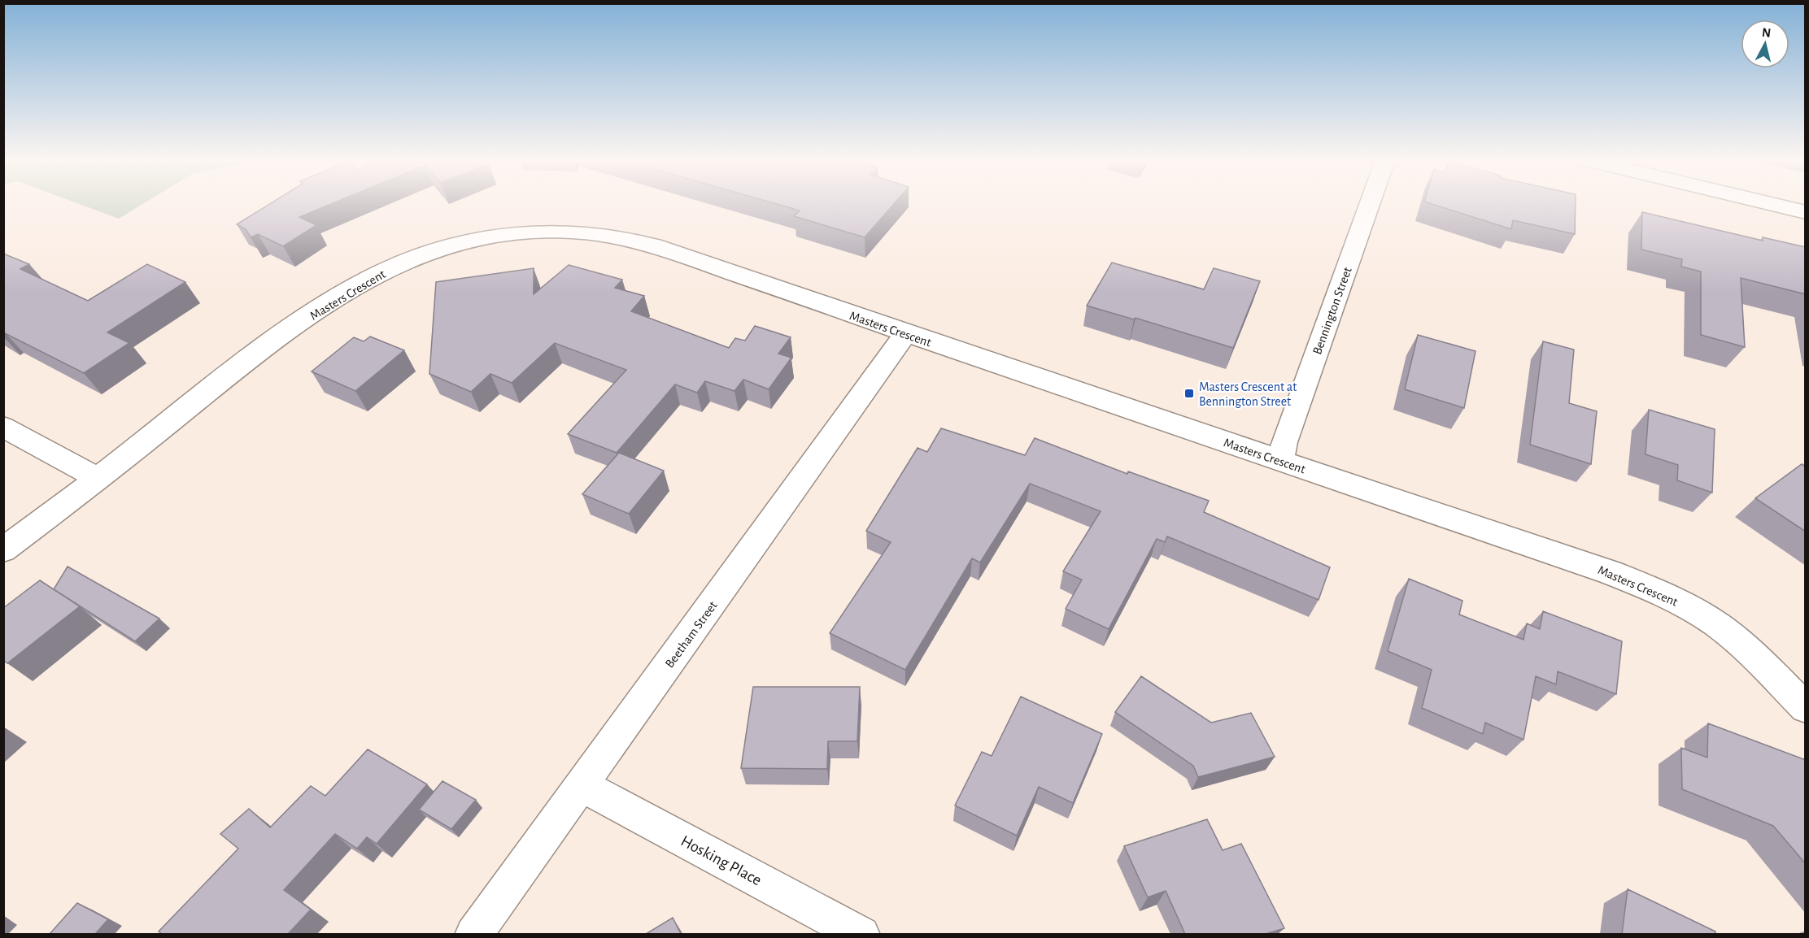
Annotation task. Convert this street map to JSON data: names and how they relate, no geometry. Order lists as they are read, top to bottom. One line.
{"streets":{"street":["Masters Crescent","Bennington Street","Beetham Street","Hosking Place"]},"crossings":[["Masters Crescent","Bennington Street"],["Masters Crescent","Beetham Street"],["Beetham Street","Hosking Place"]],"places":{"transit":["Masters Crescent at Bennington Street"]},"north":"top"}
